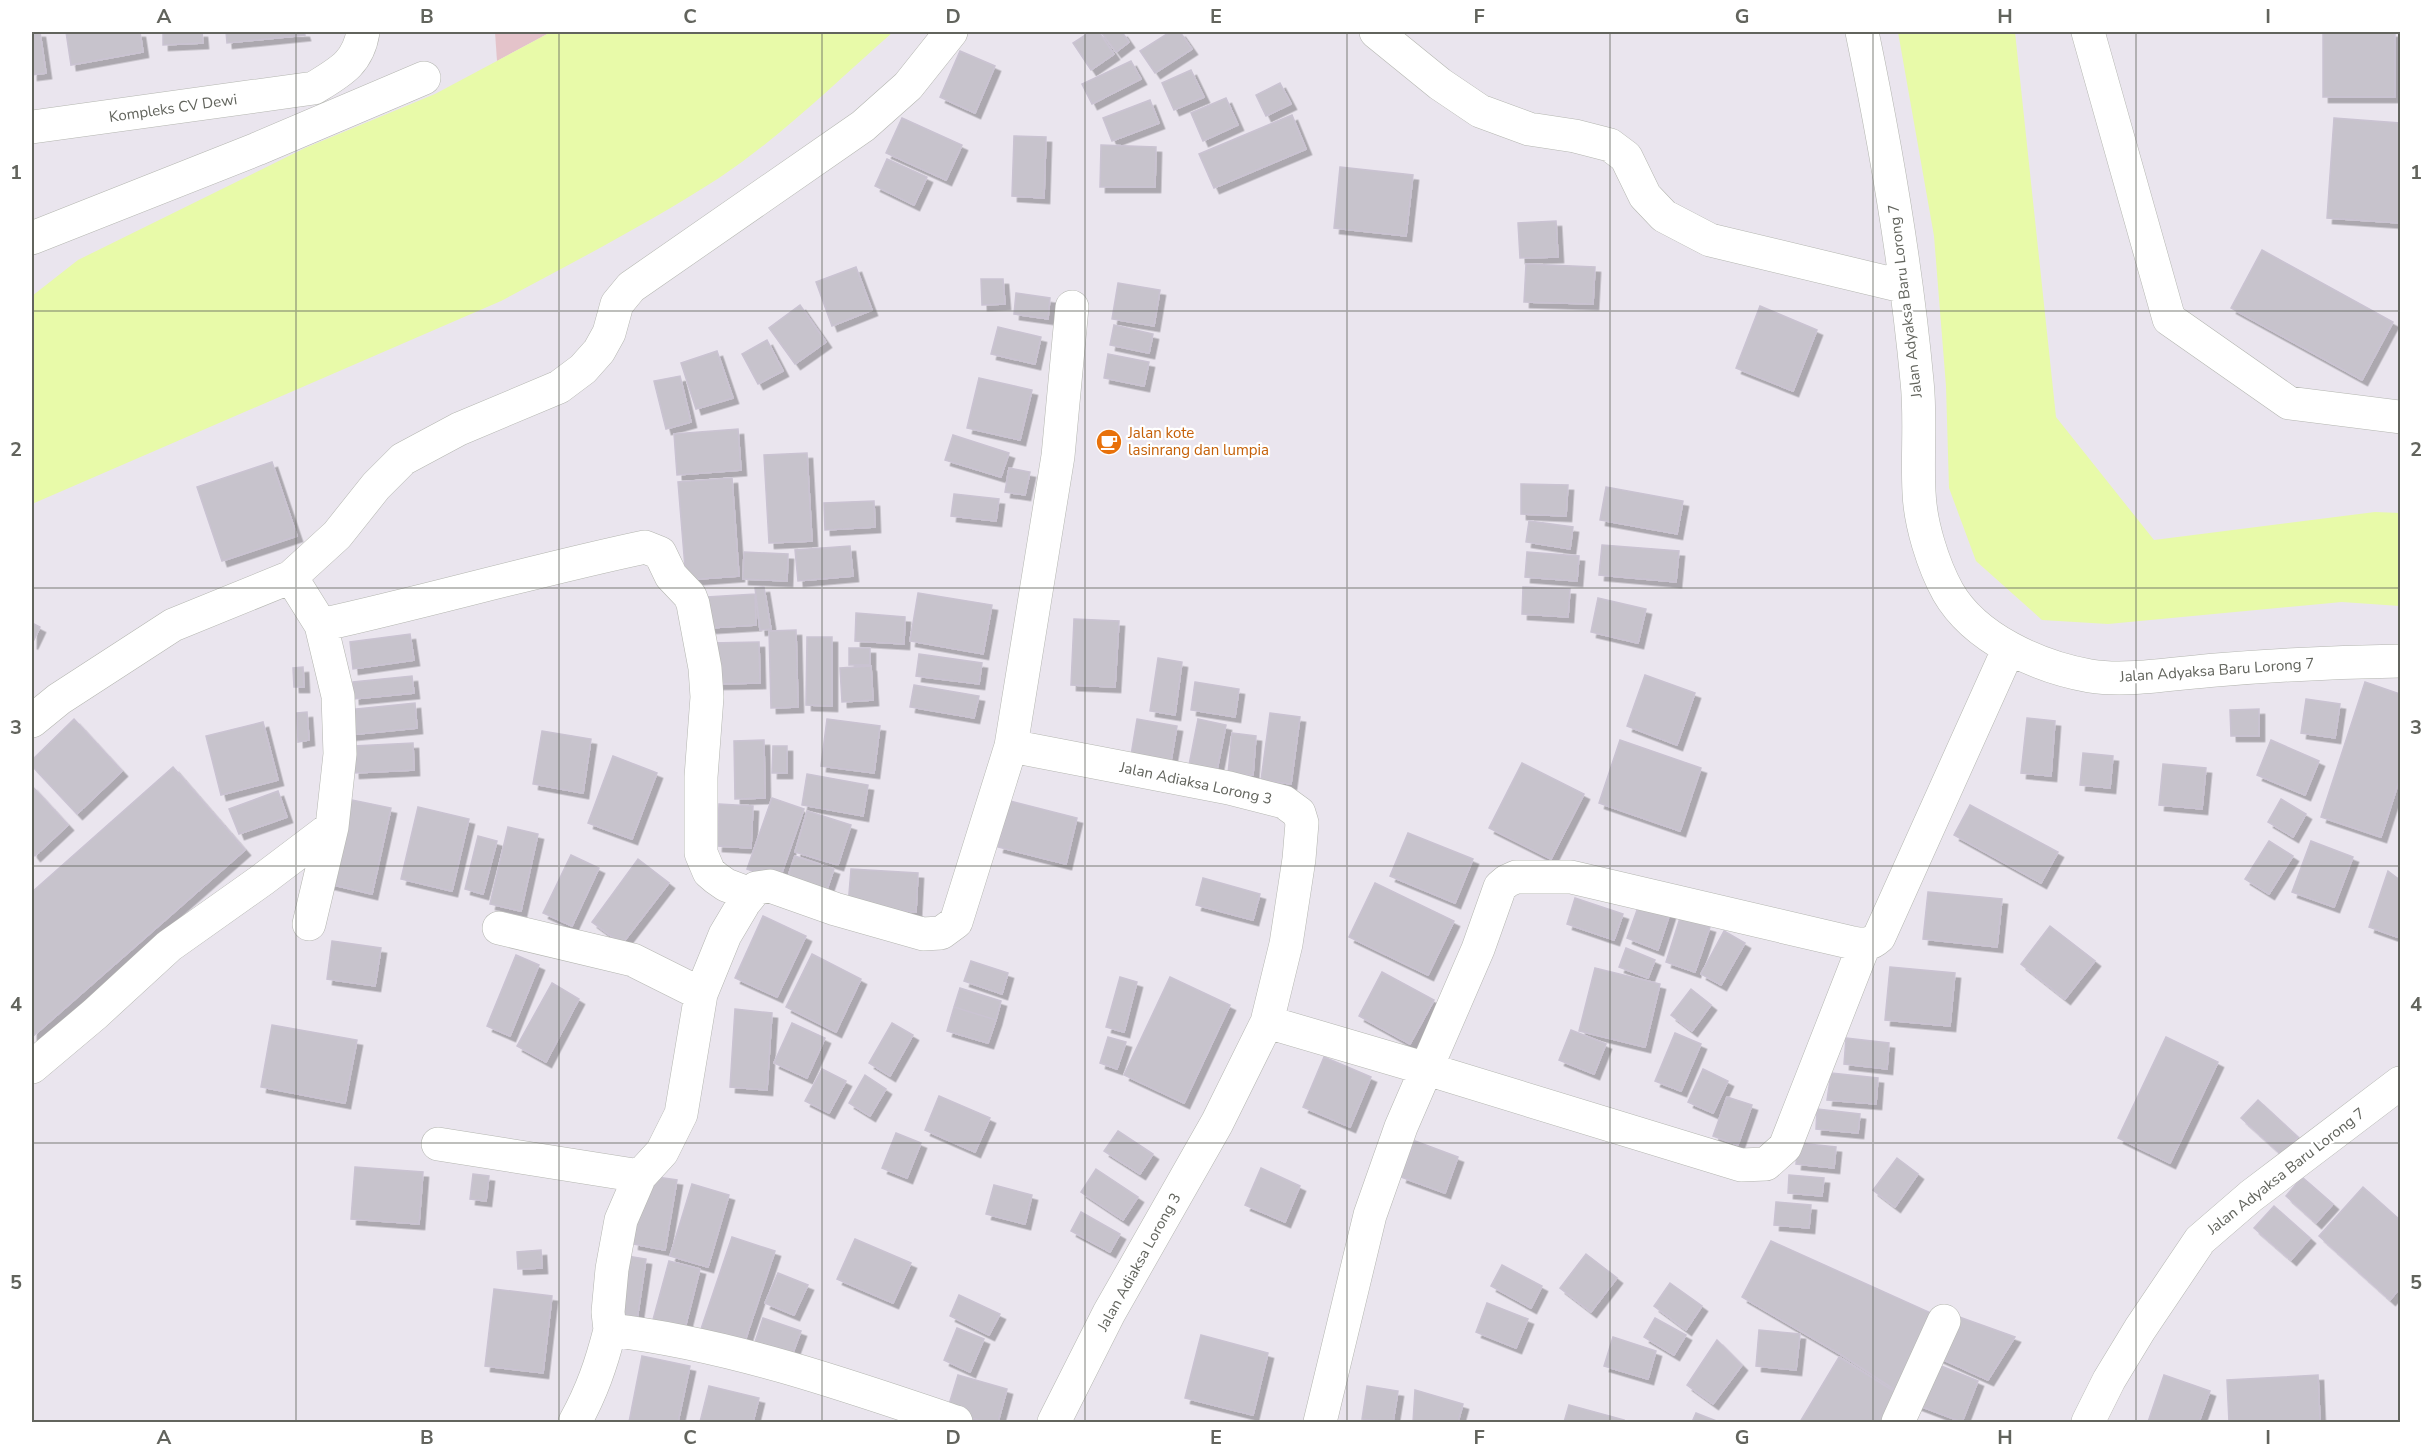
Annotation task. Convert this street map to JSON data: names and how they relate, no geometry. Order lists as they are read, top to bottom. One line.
{"streets":{"street":["Kompleks CV Dewi","Jalan Adyaksa Baru Lorong 7","Jalan Adiaksa Lorong 3"]},"places":{"cafe":["Jalan kote lasinrang dan lumpia"]},"grid":{"columns":["A","B","C","D","E","F","G","H","I"],"rows":["1","2","3","4","5"]}}
